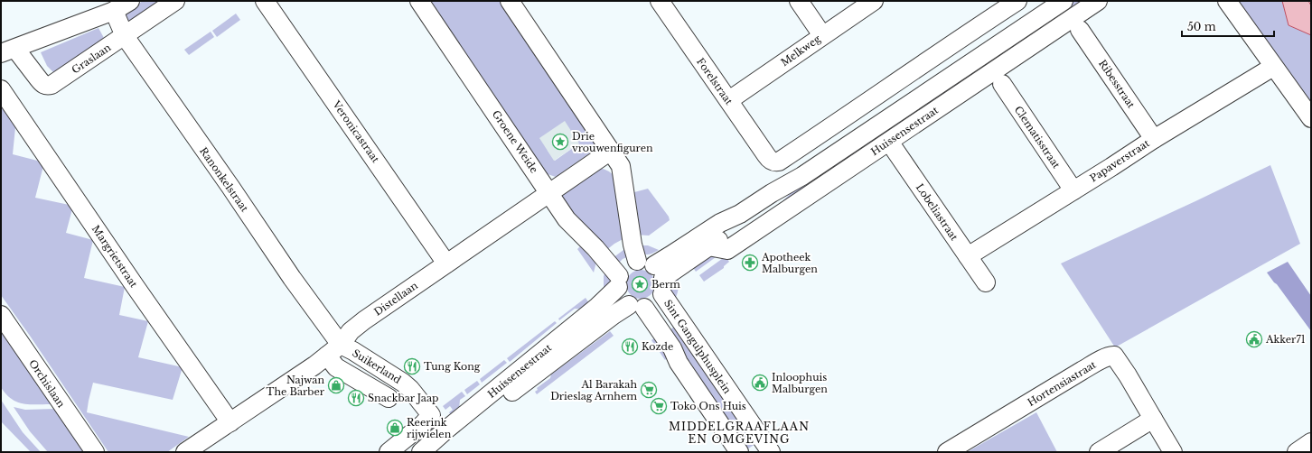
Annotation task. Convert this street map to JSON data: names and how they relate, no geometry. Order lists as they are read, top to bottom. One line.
{"streets":{"street":["Melkweg","Graslaan","Forelstraat","Ribesstraat","Huissensestraat","Veronicastraat","Clematisstraat","Groene Weide","Papaverstraat","Ranonkelstraat","Lobeliastraat","Margrietstraat","Distellaan","Sint Gangulphusplein","Suikerland","Orchislaan","Hortensiastraat"]},"crossings":[["Melkweg","Forelstraat"],["Graslaan","Ranonkelstraat"],["Ribesstraat","Papaverstraat"],["Huissensestraat","Groene Weide"],["Huissensestraat","Lobeliastraat"],["Huissensestraat","Sint Gangulphusplein"],["Veronicastraat","Distellaan"],["Clematisstraat","Papaverstraat"],["Groene Weide","Distellaan"],["Groene Weide","Sint Gangulphusplein"],["Papaverstraat","Lobeliastraat"],["Ranonkelstraat","Distellaan"],["Ranonkelstraat","Suikerland"],["Margrietstraat","Distellaan"],["Distellaan","Suikerland"]],"districts":["MIDDELGRAAFLAAN EN OMGEVING"],"places":{"place":["Drie vrouwenfiguren","Berm"],"pharmacy":["Apotheek Malburgen"],"public building":["Akker71","Inloophuis Malburgen"],"restaurant":["Kozde","Tung Kong","Snackbar Jaap"],"shop":["Najwan The Barber","Reerink rijwielen"],"supermarket":["Al Barakah Drieslag Arnhem","Toko Ons Huis"]},"scale_bar":"50 m"}
